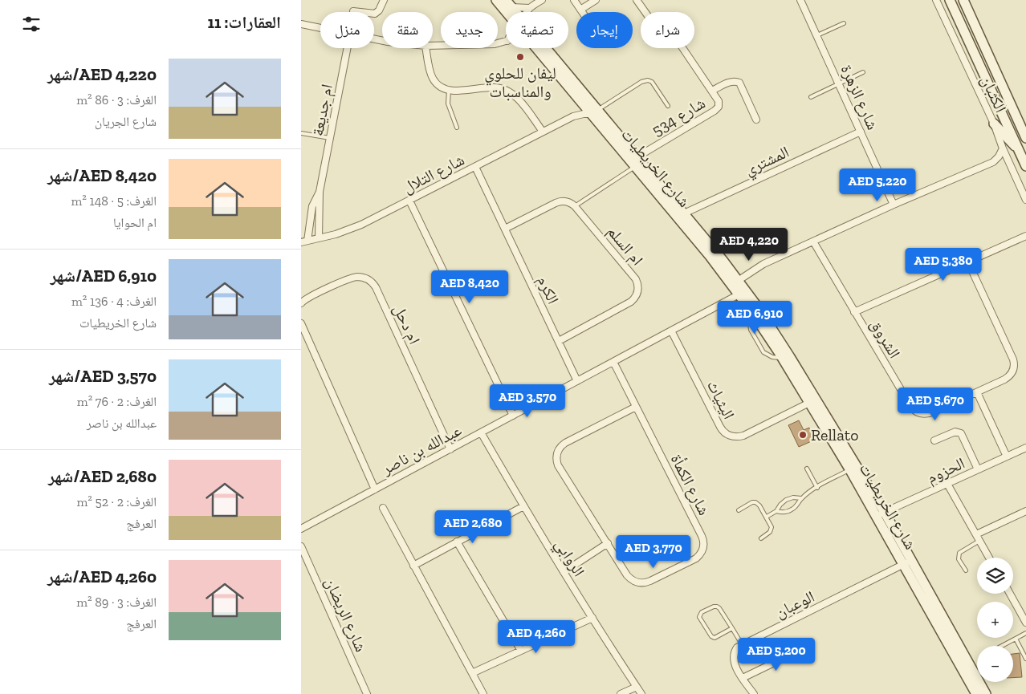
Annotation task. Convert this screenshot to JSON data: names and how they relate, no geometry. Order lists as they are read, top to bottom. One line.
{"streets":{"street":["الكثبان","شارع الزهرة","ام جديعة","شارع 534","المشتري","شارع الخريطيات","شارع التلال","ام السلم","الكرم","ام دحل","الشروق","اليثياث","عبدالله بن ناصر","الحزوم","شارع الكمأة","الروابي","الوعبان","شارع الريضان"]},"crossings":[["شارع الزهرة","المشتري"],["ام جديعة","شارع التلال"],["شارع 534","شارع الخريطيات"],["المشتري","شارع الخريطيات"],["شارع الخريطيات","شارع التلال"],["شارع الخريطيات","اليثياث"],["شارع الخريطيات","عبدالله بن ناصر"],["شارع الخريطيات","الحزوم"],["شارع الخريطيات","الوعبان"],["شارع التلال","الكرم"],["ام السلم","الكرم"],["الكرم","عبدالله بن ناصر"],["ام دحل","عبدالله بن ناصر"],["اليثياث","عبدالله بن ناصر"],["عبدالله بن ناصر","شارع الكمأة"],["عبدالله بن ناصر","الروابي"]],"places":["ليفان للحلوي والمناسبات","Rellato"],"page":{"heading":"العقارات: 11","chip":["شراء","إيجار","تصفية","جديد","شقة","منزل"],"list":[{"name":"AED 4,220/شهر","note":"الغرف: 3 · 86 m² · شارع الجريان"},{"name":"AED 8,420/شهر","note":"الغرف: 5 · 148 m² · ام الحوايا"},{"name":"AED 6,910/شهر","note":"الغرف: 4 · 136 m² · شارع الخريطيات"},{"name":"AED 3,570/شهر","note":"الغرف: 2 · 76 m² · عبدالله بن ناصر"},{"name":"AED 2,680/شهر","note":"الغرف: 2 · 52 m² · العرفج"},{"name":"AED 4,260/شهر","note":"الغرف: 3 · 89 m² · العرفج"}],"price":["AED 5,220","AED 4,220","AED 5,380","AED 8,420","AED 6,910","AED 3,570","AED 5,670","AED 2,680","AED 3,770","AED 4,260","AED 5,200"],"map_buttons":["+","−"]}}
